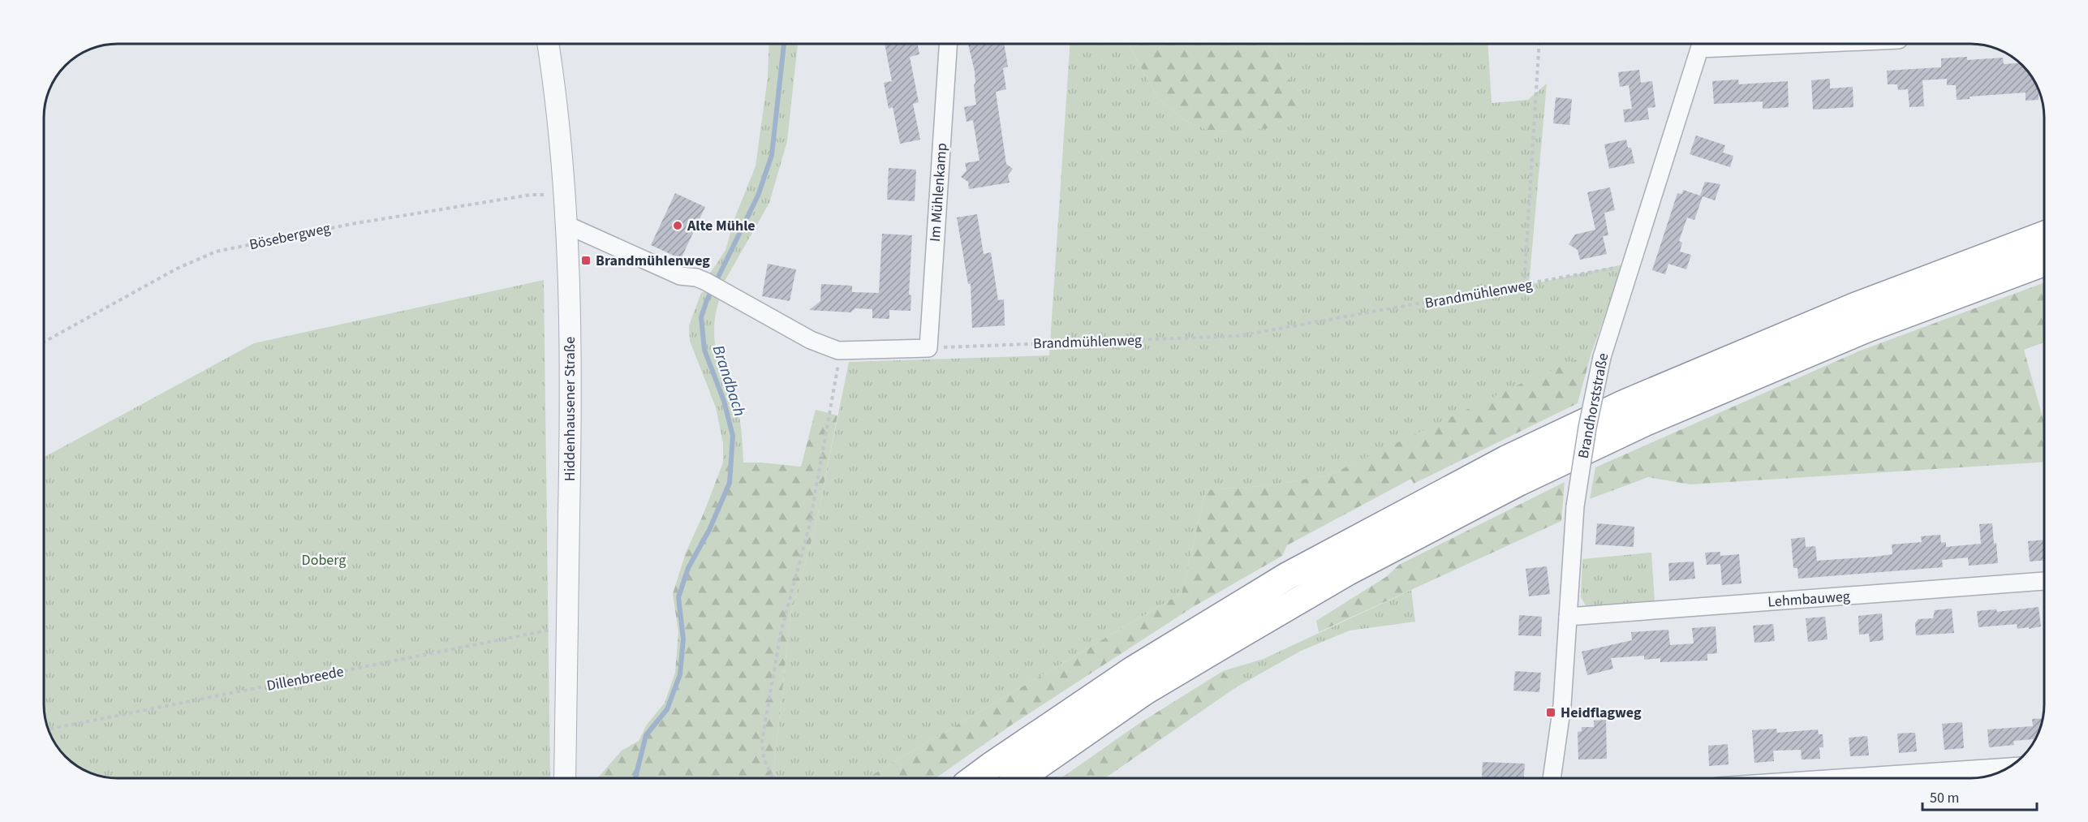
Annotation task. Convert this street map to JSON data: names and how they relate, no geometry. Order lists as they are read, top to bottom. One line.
{"streets":{"street":["Im Mühlenkamp","Brandhorststraße","Hiddenhausener Straße","Lehmbauweg"],"path":["Bösebergweg","Brandmühlenweg","Dillenbreede"]},"crossings":[["Im Mühlenkamp","Brandmühlenweg"],["Bösebergweg","Hiddenhausener Straße"],["Brandmühlenweg","Brandhorststraße"],["Brandhorststraße","Lehmbauweg"],["Hiddenhausener Straße","Dillenbreede"]],"water":["Brandbach"],"parks":["Doberg"],"places":{"other":["Alte Mühle"],"transit":["Brandmühlenweg","Heidflagweg"]},"scale_bar":"50 m"}
